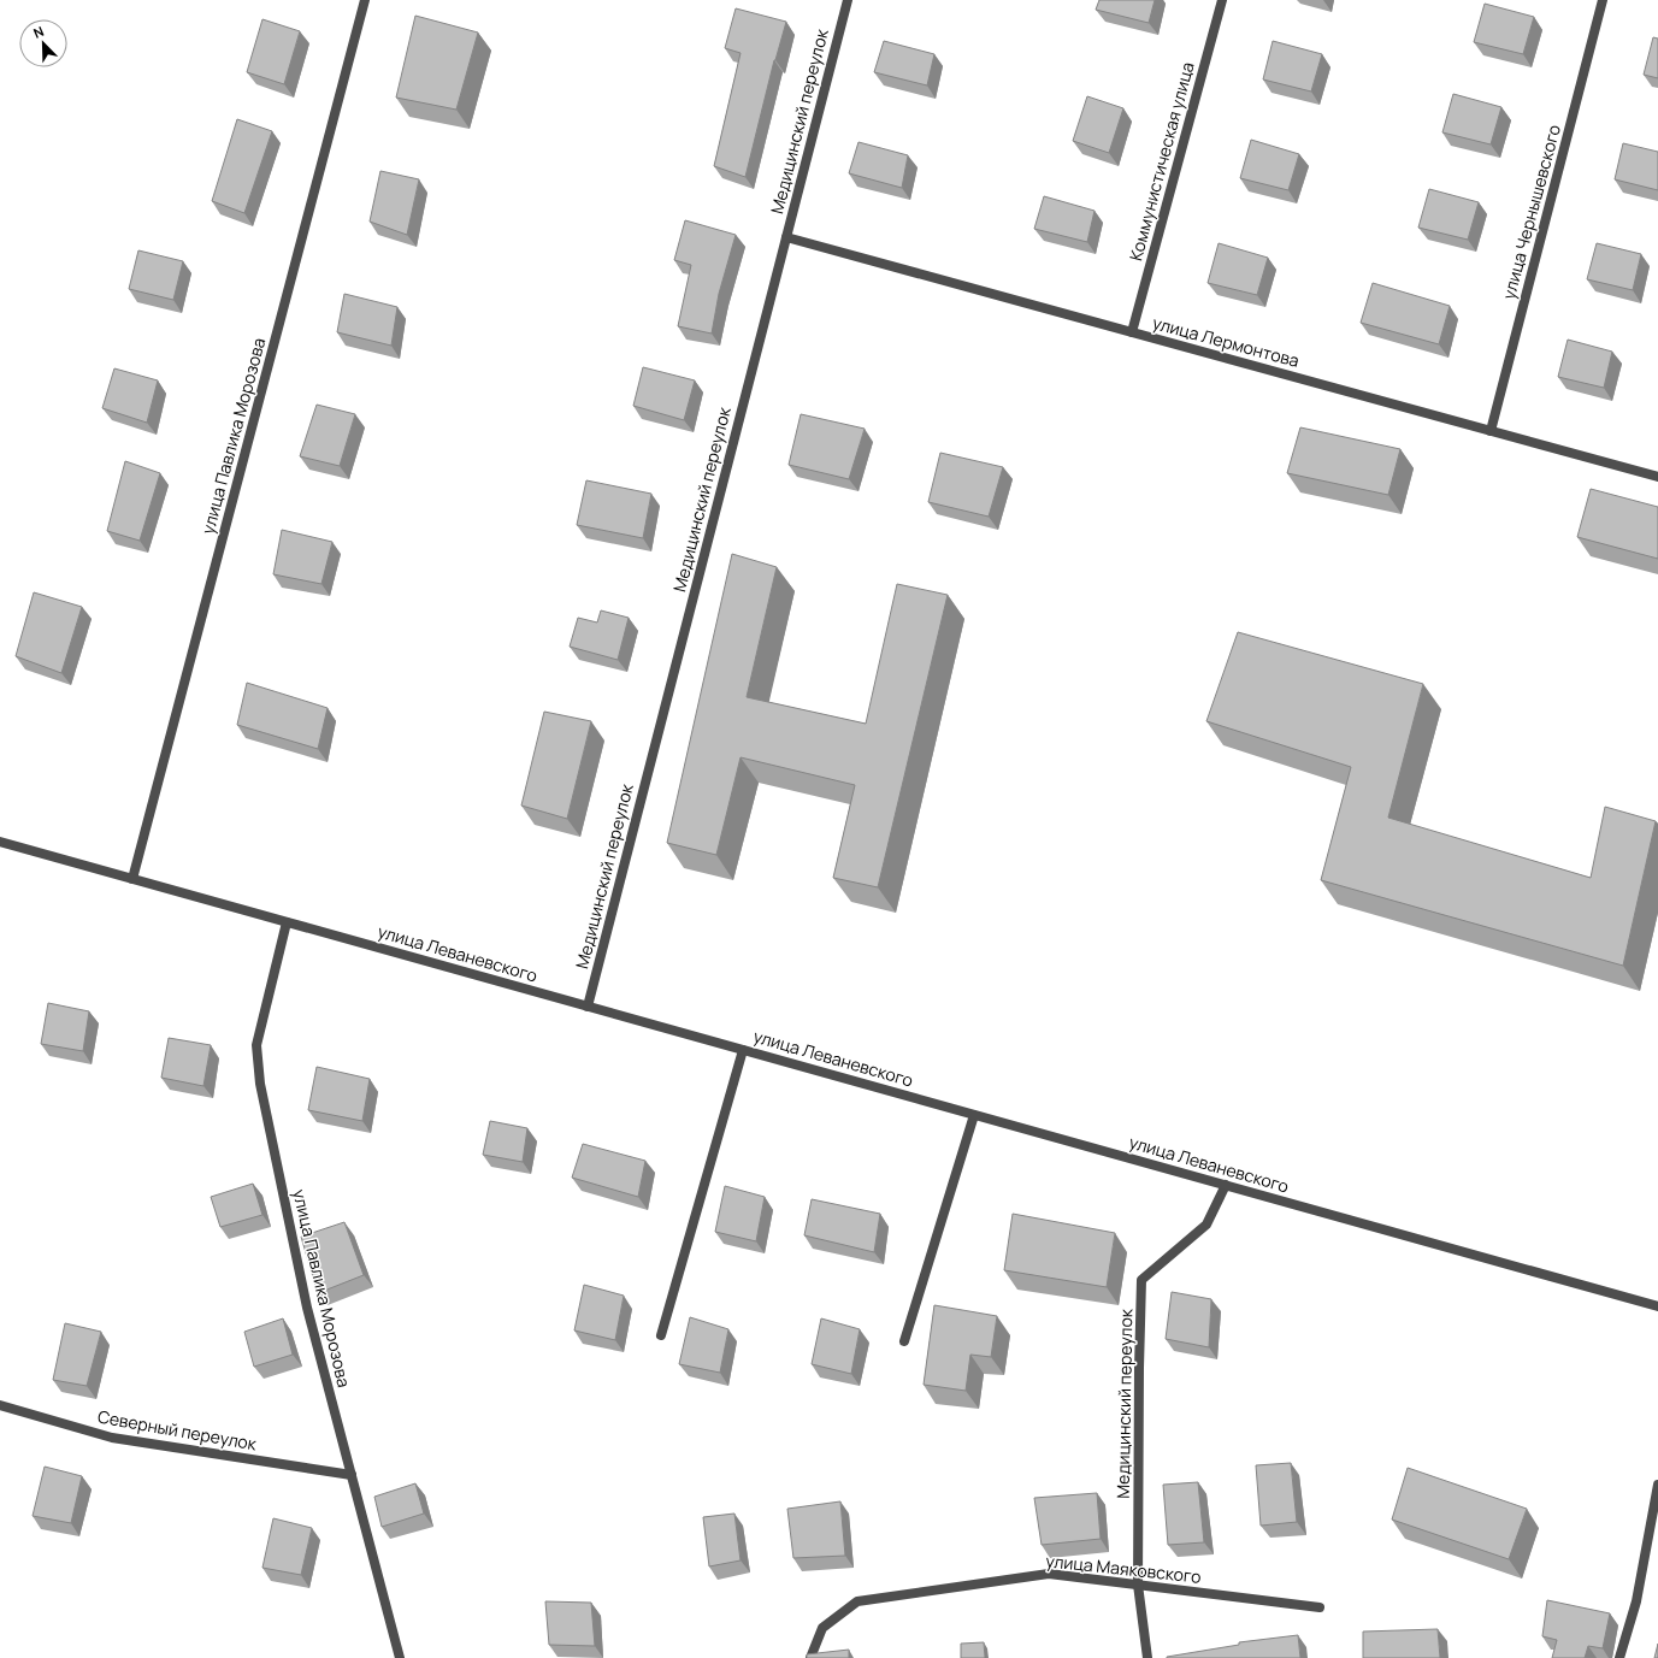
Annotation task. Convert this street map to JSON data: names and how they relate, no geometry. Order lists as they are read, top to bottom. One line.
{"streets":{"street":["Медицинский переулок","Коммунистическая улица","улица Чернышевского","улица Лермонтова","улица Павлика Морозова","улица Леваневского","Северный переулок","улица Маяковского"]},"crossings":[["Медицинский переулок","улица Лермонтова"],["Медицинский переулок","улица Леваневского"],["Медицинский переулок","улица Маяковского"],["Коммунистическая улица","улица Лермонтова"],["улица Чернышевского","улица Лермонтова"],["улица Павлика Морозова","улица Леваневского"],["улица Павлика Морозова","Северный переулок"]],"north":"top left"}
